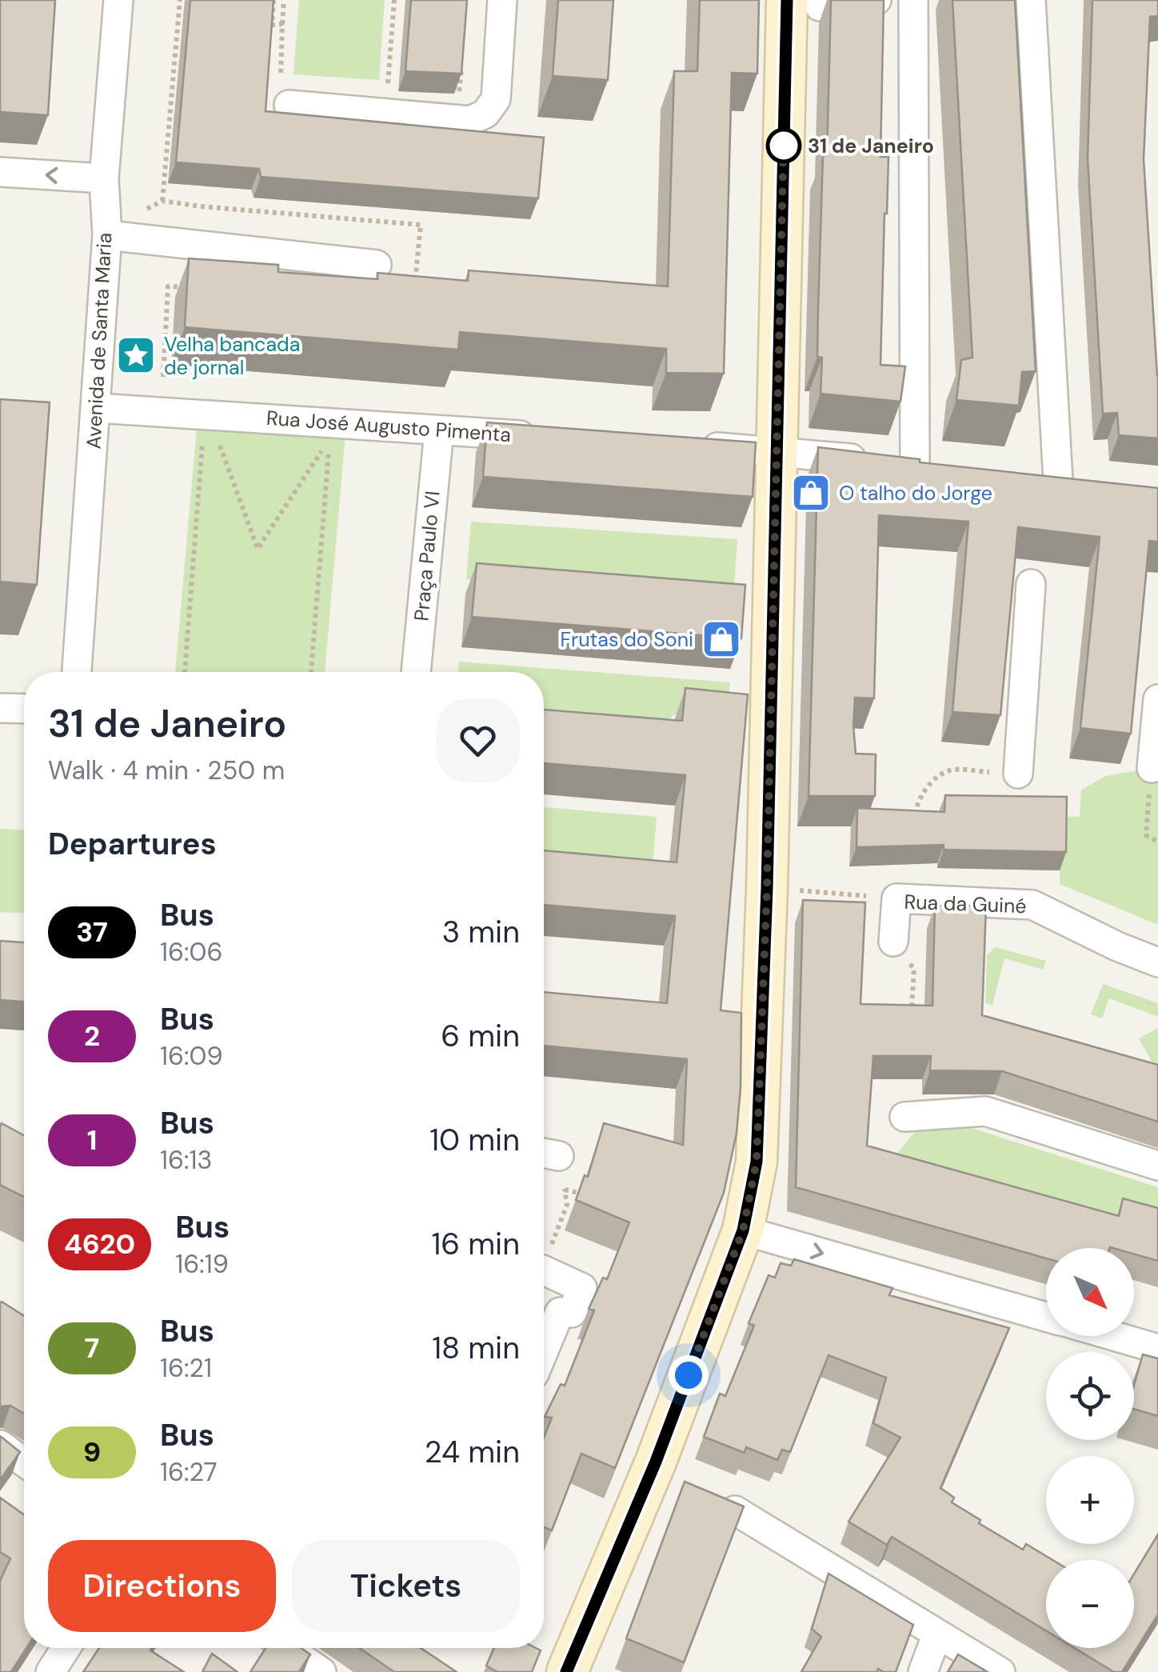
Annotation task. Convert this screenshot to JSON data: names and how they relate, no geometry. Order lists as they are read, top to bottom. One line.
{"streets":{"street":["Avenida de Santa Maria","Rua José Augusto Pimenta","Praça Paulo VI","Rua da Guiné"]},"crossings":[["Avenida de Santa Maria","Rua José Augusto Pimenta"],["Rua José Augusto Pimenta","Praça Paulo VI"]],"places":{"other":["31 de Janeiro"],"place":["Velha bancada de jornal"],"shop":["O talho do Jorge","Frutas do Soni"]},"lines":["bus line 37"],"north":"bottom right","page":{"heading":[["31 de Janeiro","Walk · 4 min · 250 m"],"Departures"],"list":[{"mark":"37","name":"Bus","note":"16:06","value":"3 min"},{"mark":"2","name":"Bus","note":"16:09","value":"6 min"},{"mark":"1","name":"Bus","note":"16:13","value":"10 min"},{"mark":"4620","name":"Bus","note":"16:19","value":"16 min"},{"mark":"7","name":"Bus","note":"16:21","value":"18 min"},{"mark":"9","name":"Bus","note":"16:27","value":"24 min"}],"map_buttons":["+","−"],"buttons":["Directions","Tickets"]}}
